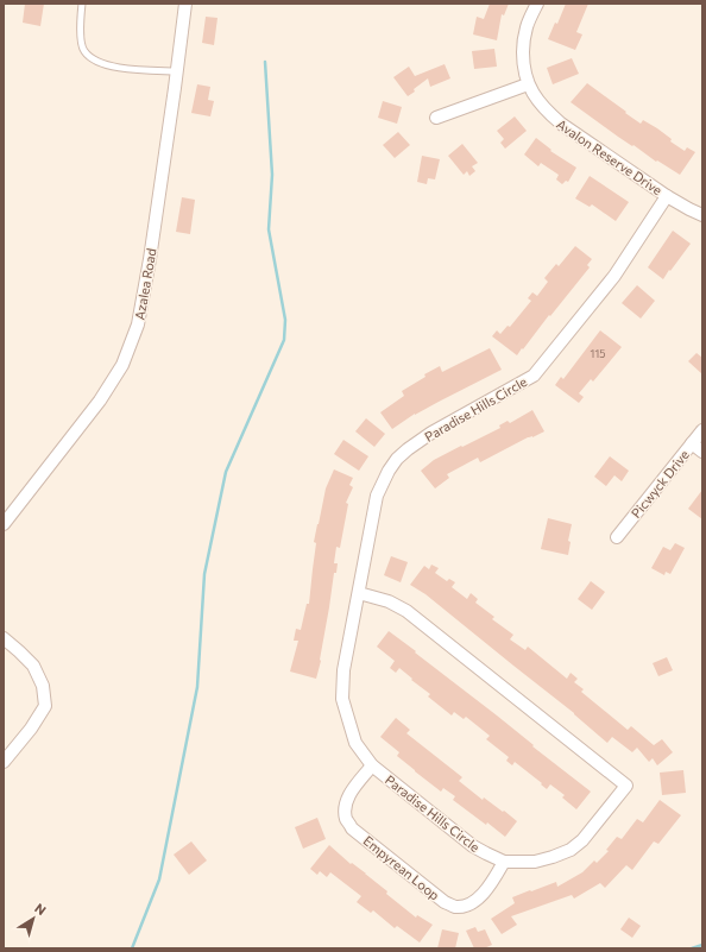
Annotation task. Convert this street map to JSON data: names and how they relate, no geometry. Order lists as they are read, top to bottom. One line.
{"streets":{"street":["Avalon Reserve Drive","Azalea Road","Paradise Hills Circle","Picwyck Drive","Empyrean Loop"]},"crossings":[["Avalon Reserve Drive","Paradise Hills Circle"],["Paradise Hills Circle","Empyrean Loop"]],"house_numbers":["115"],"north":"top right"}
